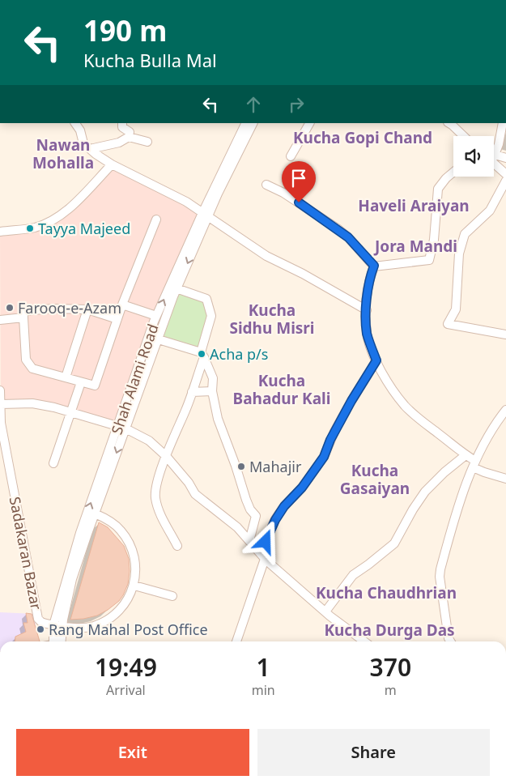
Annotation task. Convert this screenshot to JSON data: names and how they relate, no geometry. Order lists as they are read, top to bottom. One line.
{"streets":{"street":["Shah Alami Road","Sadakaran Bazar"]},"crossings":[["Shah Alami Road","Sadakaran Bazar"]],"districts":["Kucha Gopi Chand","Nawan Mohalla","Haveli Araiyan","Jora Mandi","Kucha Sidhu Misri","Kucha Bahadur Kali","Kucha Gasaiyan","Kucha Chaudhrian","Kucha Durga Das"],"places":["Tayya Majeed","Farooq-e-Azam","Acha p/s","Mahajir","Rang Mahal Post Office"],"page":{"turn":["190 m","Kucha Bulla Mal"],"eta":["19:49","Arrival","1","min","370","m"],"buttons":["Exit","Share"]}}
